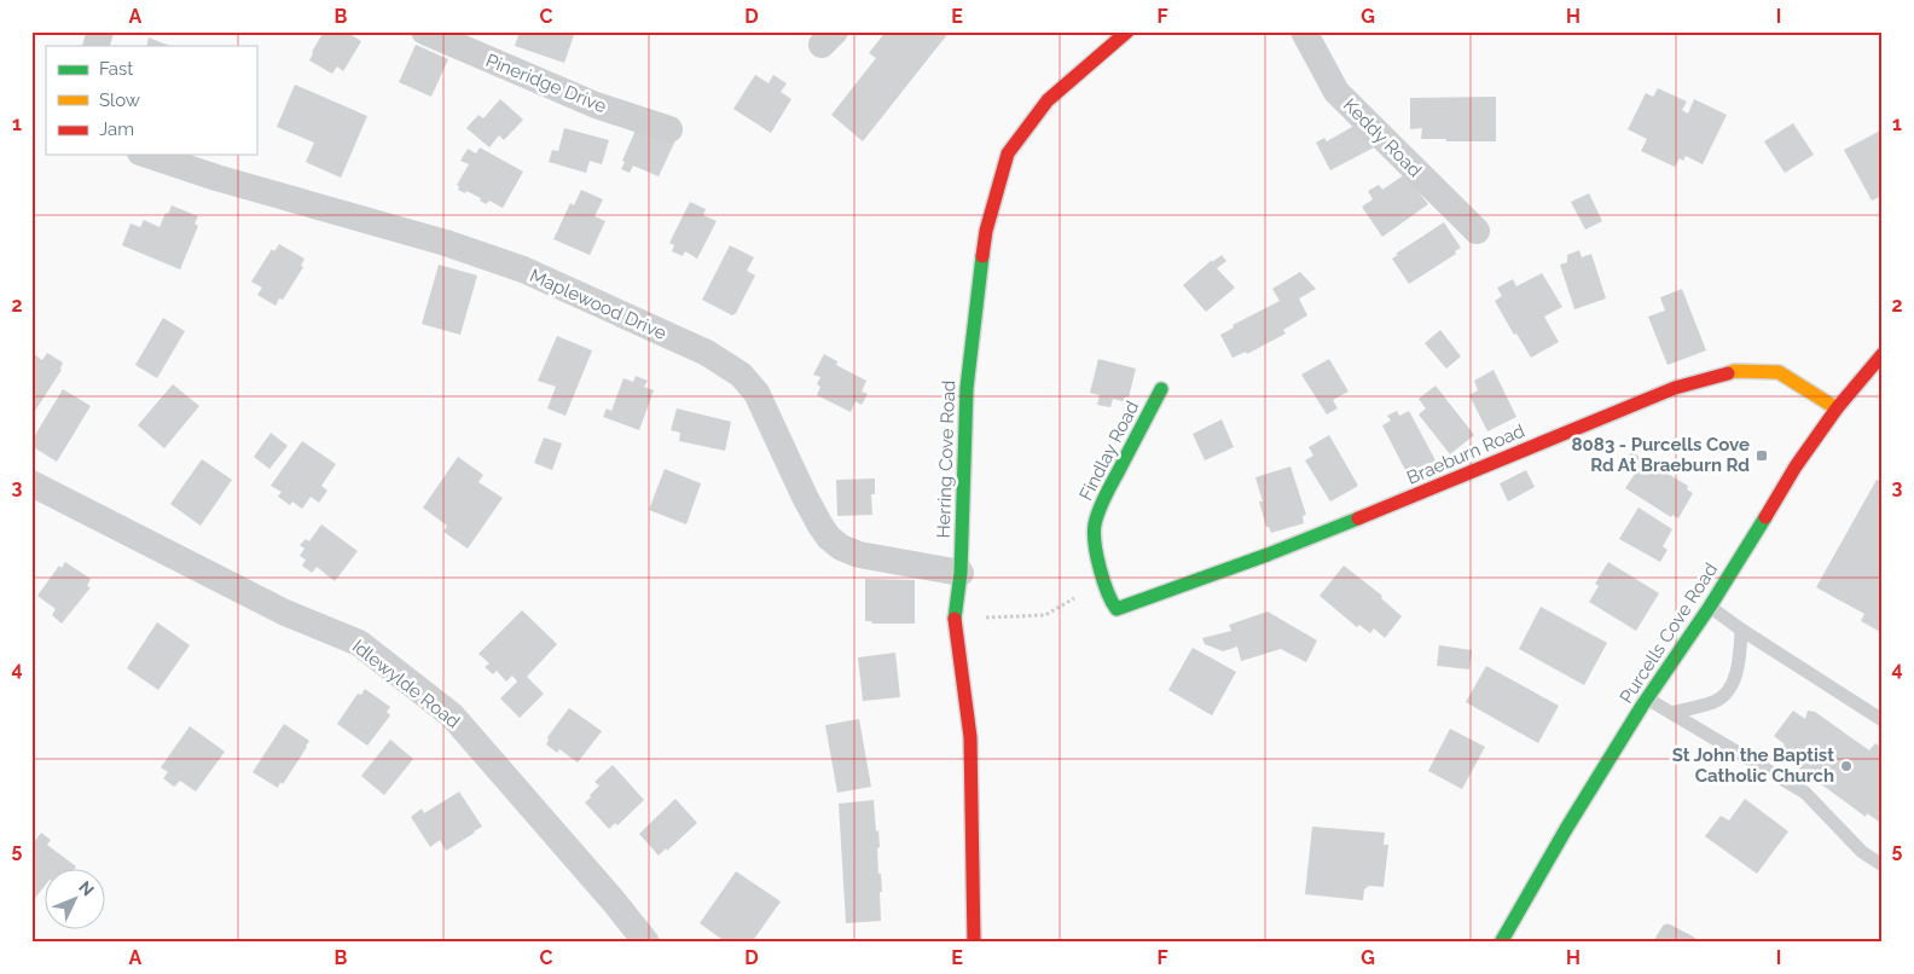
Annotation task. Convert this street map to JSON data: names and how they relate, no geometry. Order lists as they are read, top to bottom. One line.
{"streets":{"main road":["Findlay Road","Braeburn Road","Herring Cove Road","Purcells Cove Road"],"street":["Pineridge Drive","Keddy Road","Maplewood Drive","Idlewylde Road"]},"crossings":[["Maplewood Drive","Herring Cove Road"],["Findlay Road","Braeburn Road"],["Braeburn Road","Purcells Cove Road"]],"places":{"transit":["8083 - Purcells Cove Rd At Braeburn Rd"],"other":["St John the Baptist Catholic Church"]},"legend":["Fast","Slow","Jam"],"north":"top right","grid":{"columns":["A","B","C","D","E","F","G","H","I"],"rows":["1","2","3","4","5"]}}
